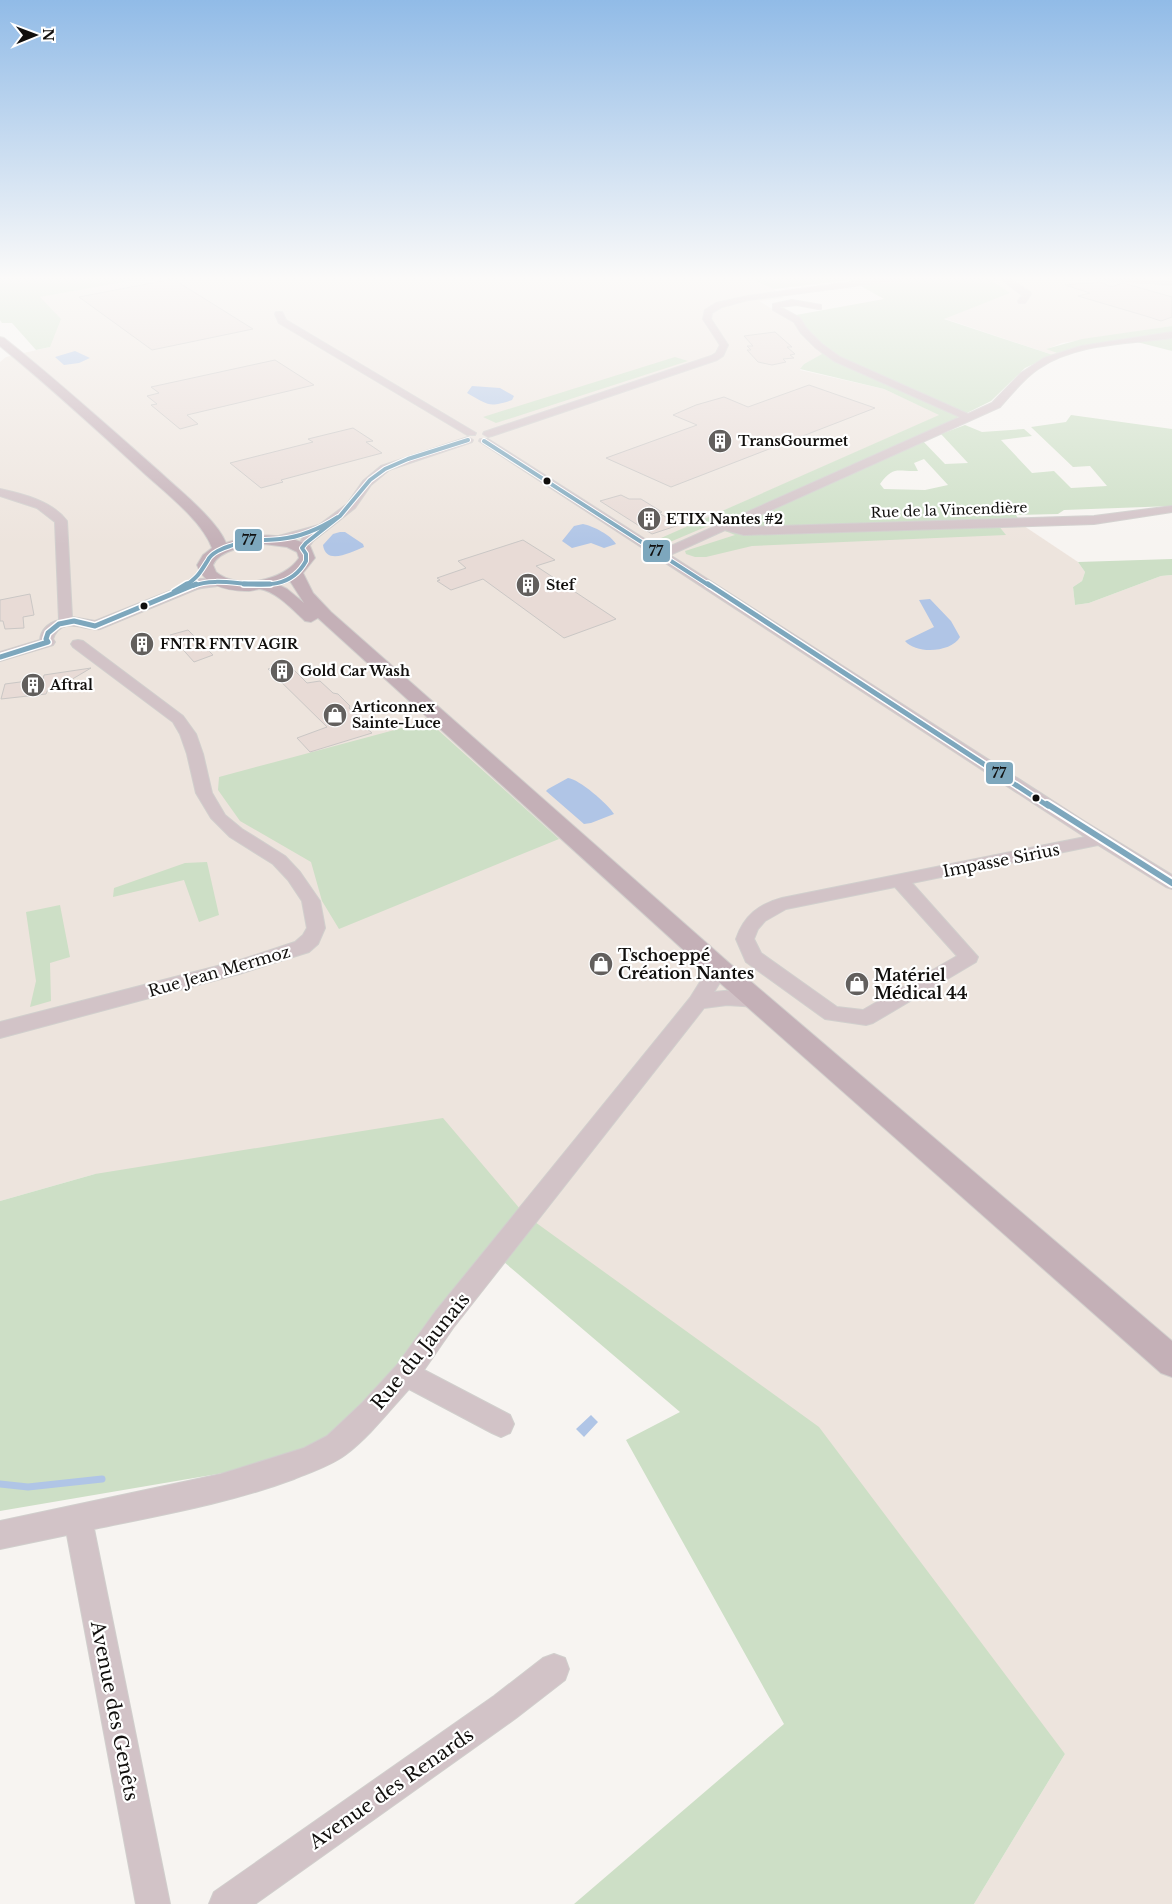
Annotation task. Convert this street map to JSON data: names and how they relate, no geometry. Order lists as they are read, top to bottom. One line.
{"streets":{"street":["Rue de la Vincendière","Impasse Sirius","Rue Jean Mermoz","Rue du Jaunais","Avenue des Genêts","Avenue des Renards"]},"crossings":[["Rue du Jaunais","Avenue des Genêts"]],"places":{"building":["TransGourmet","ETIX Nantes #2","Stef","FNTR FNTV AGIR","Gold Car Wash","Aftral"],"shop":["Articonnex Sainte-Luce","Tschoeppé Création Nantes","Matériel Médical 44"]},"lines":["transit line 77"],"north":"right"}
